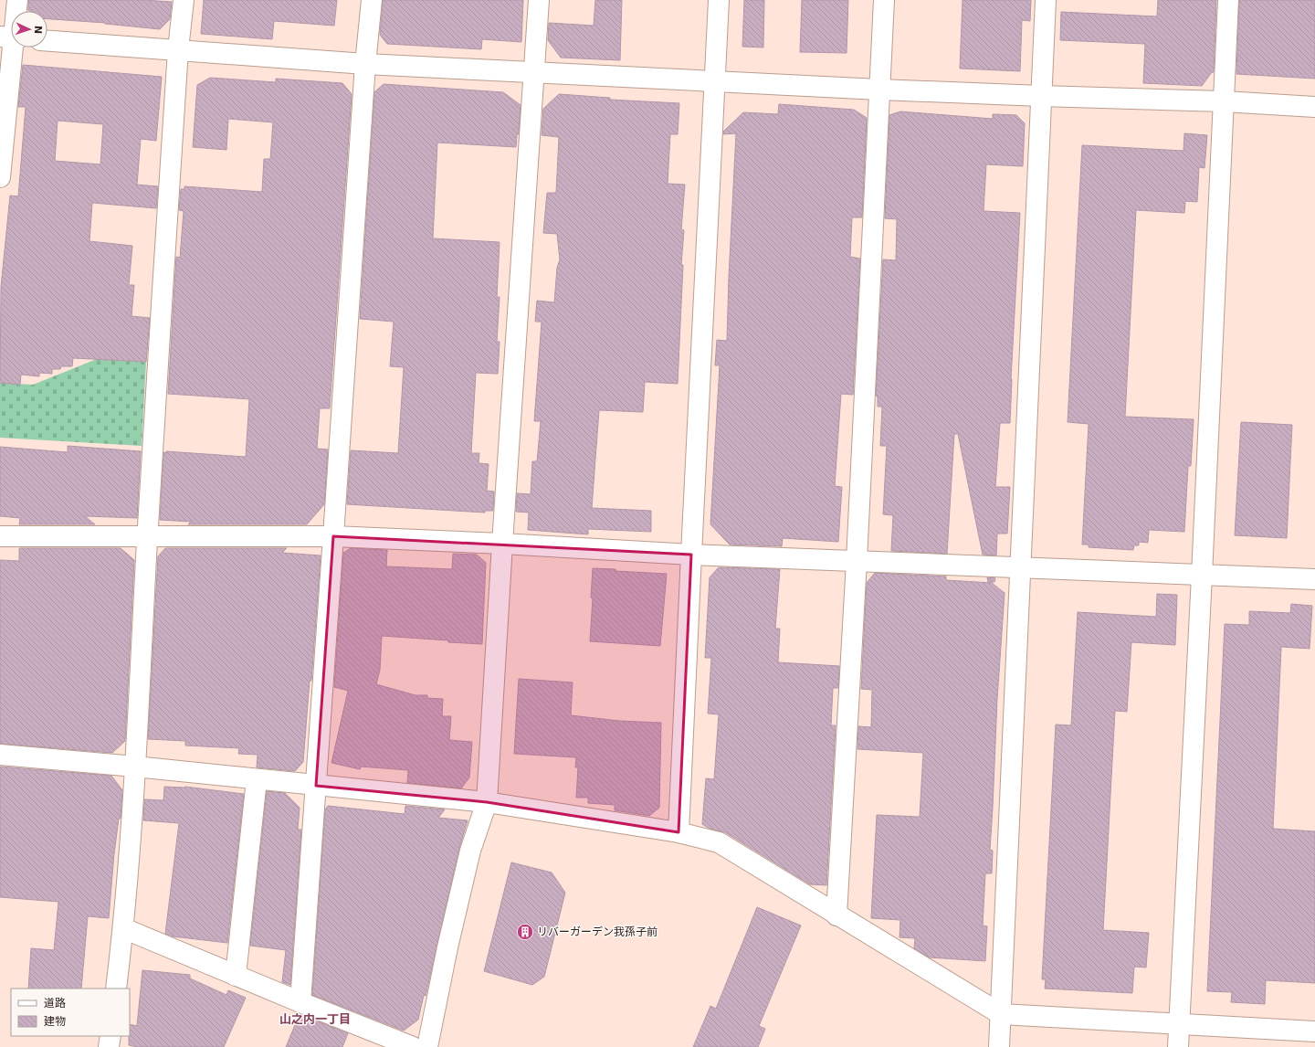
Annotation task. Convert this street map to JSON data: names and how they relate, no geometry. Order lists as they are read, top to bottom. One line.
{"districts":["山之内一丁目"],"places":{"building":["リバーガーデン我孫子前"]},"legend":["道路","建物"],"north":"right"}
